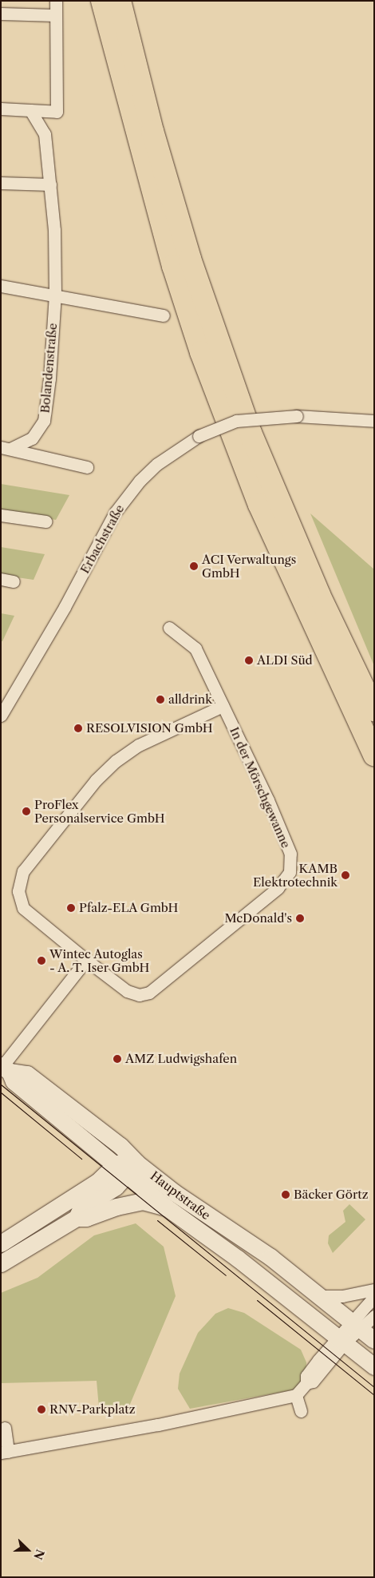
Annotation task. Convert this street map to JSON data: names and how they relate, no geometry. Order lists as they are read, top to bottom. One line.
{"streets":{"main road":["Hauptstraße"],"street":["Bolandenstraße","Erbachstraße","In der Mörschgewanne"]},"places":["ACI Verwaltungs GmbH","ALDI Süd","alldrink","RESOLVISION GmbH","ProFlex Personalservice GmbH","KAMB Elektrotechnik","Pfalz-ELA GmbH","McDonald's","Wintec Autoglas - A. T. Iser GmbH","AMZ Ludwigshafen","Bäcker Görtz","RNV-Parkplatz"],"north":"right"}
